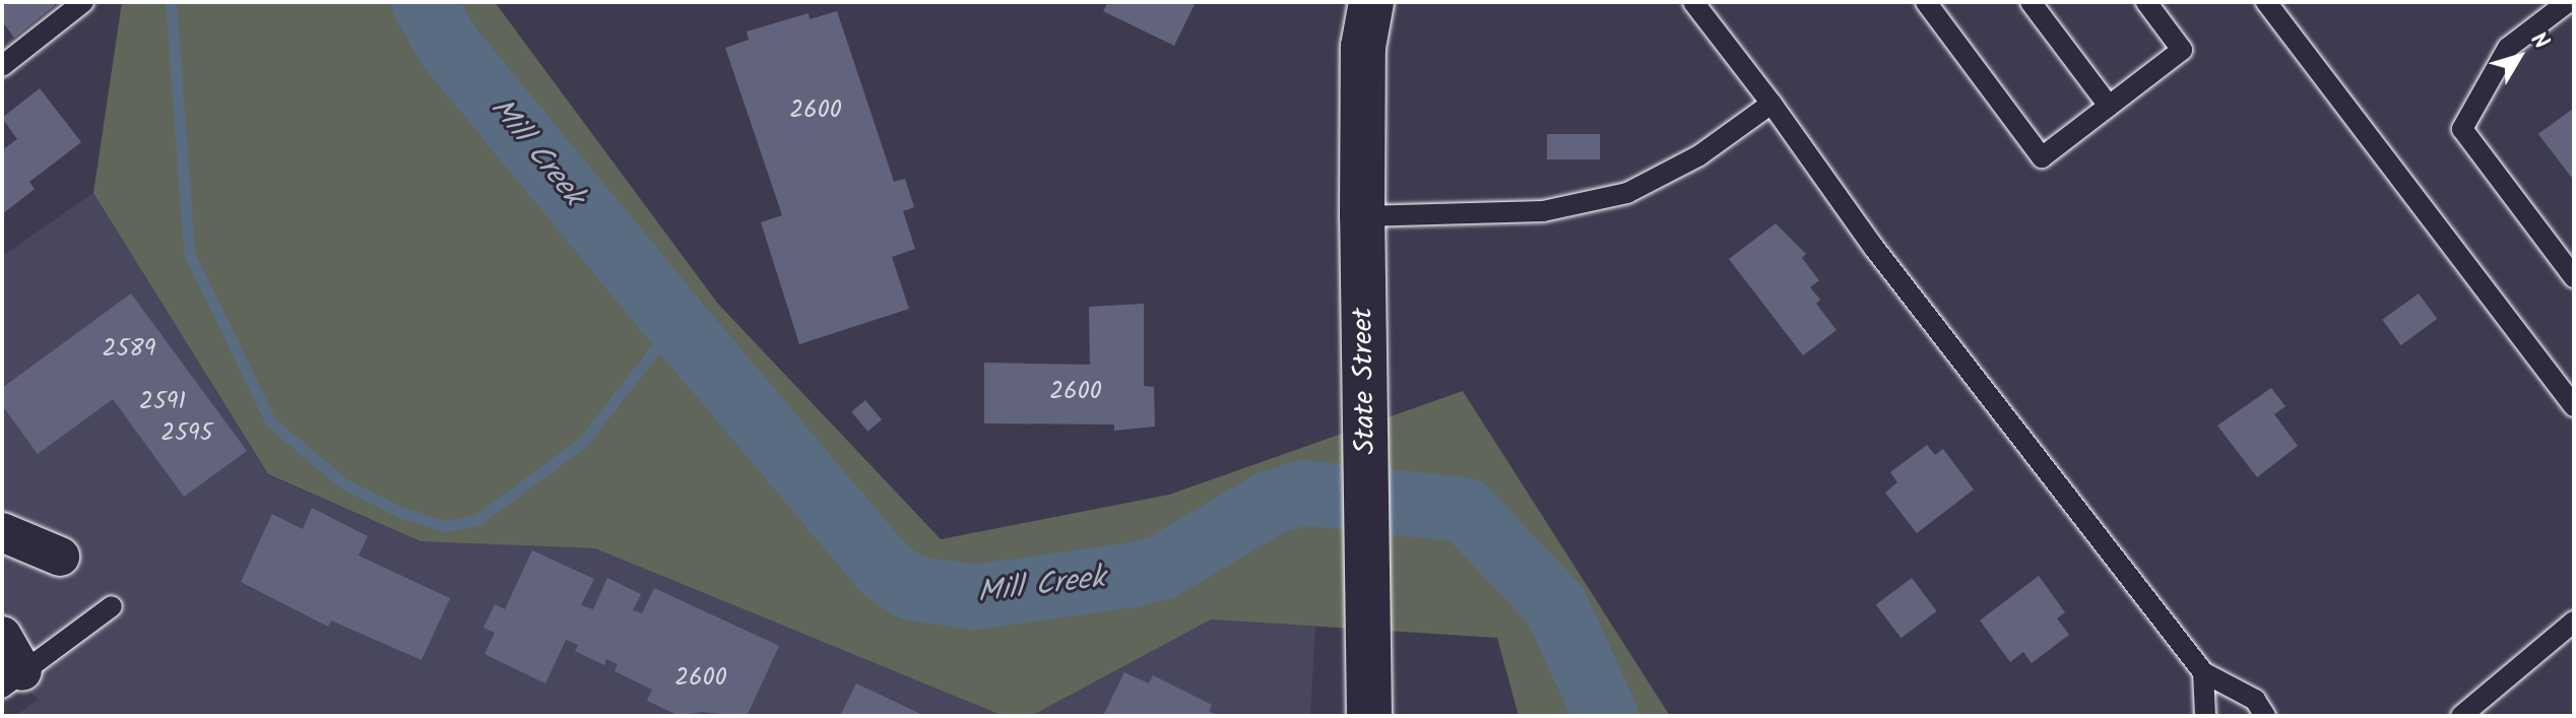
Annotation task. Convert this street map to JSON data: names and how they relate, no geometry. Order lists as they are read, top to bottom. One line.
{"streets":{"main road":["State Street"]},"water":["Mill Creek"],"house_numbers":["2600","2589","2600","2591","2595","2600"],"north":"top right"}
